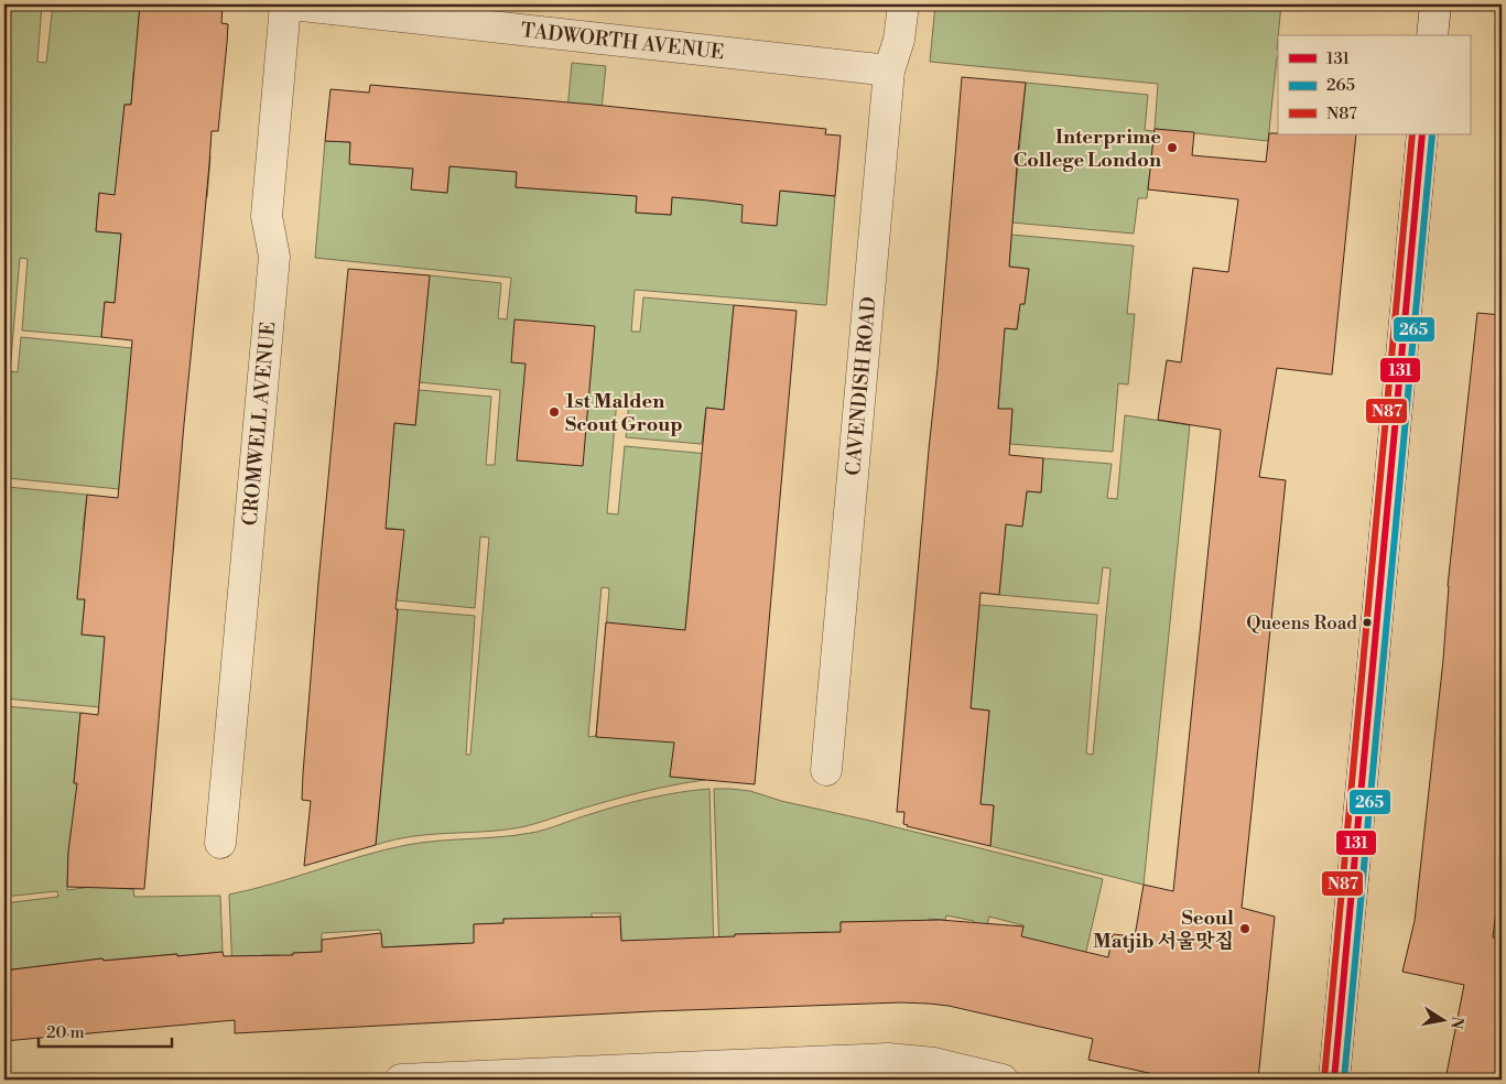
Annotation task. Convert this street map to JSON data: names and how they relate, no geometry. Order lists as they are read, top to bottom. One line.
{"streets":{"street":["TADWORTH AVENUE","CAVENDISH ROAD","CROMWELL AVENUE"]},"crossings":[["TADWORTH AVENUE","CAVENDISH ROAD"]],"places":["Interprime College London","1st Malden Scout Group","Queens Road","Seoul Matjib 서울맛집"],"lines":["transit line 131","transit line 265","transit line N87"],"legend":["131","265","N87"],"scale_bar":"20 m","north":"right"}
